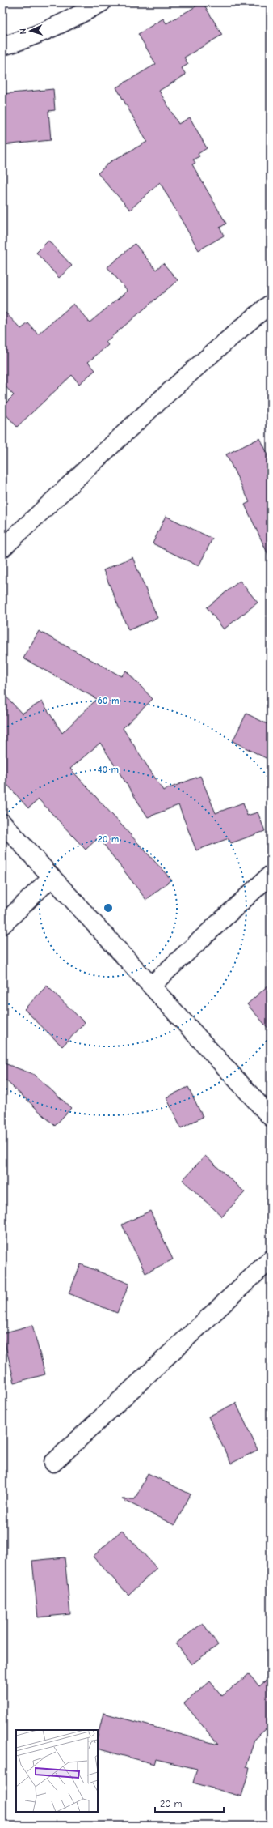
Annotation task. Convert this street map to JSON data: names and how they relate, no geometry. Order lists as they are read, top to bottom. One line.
{"scale_bar":"20 m","north":"left","rings":["60 m","40 m","20 m"]}
